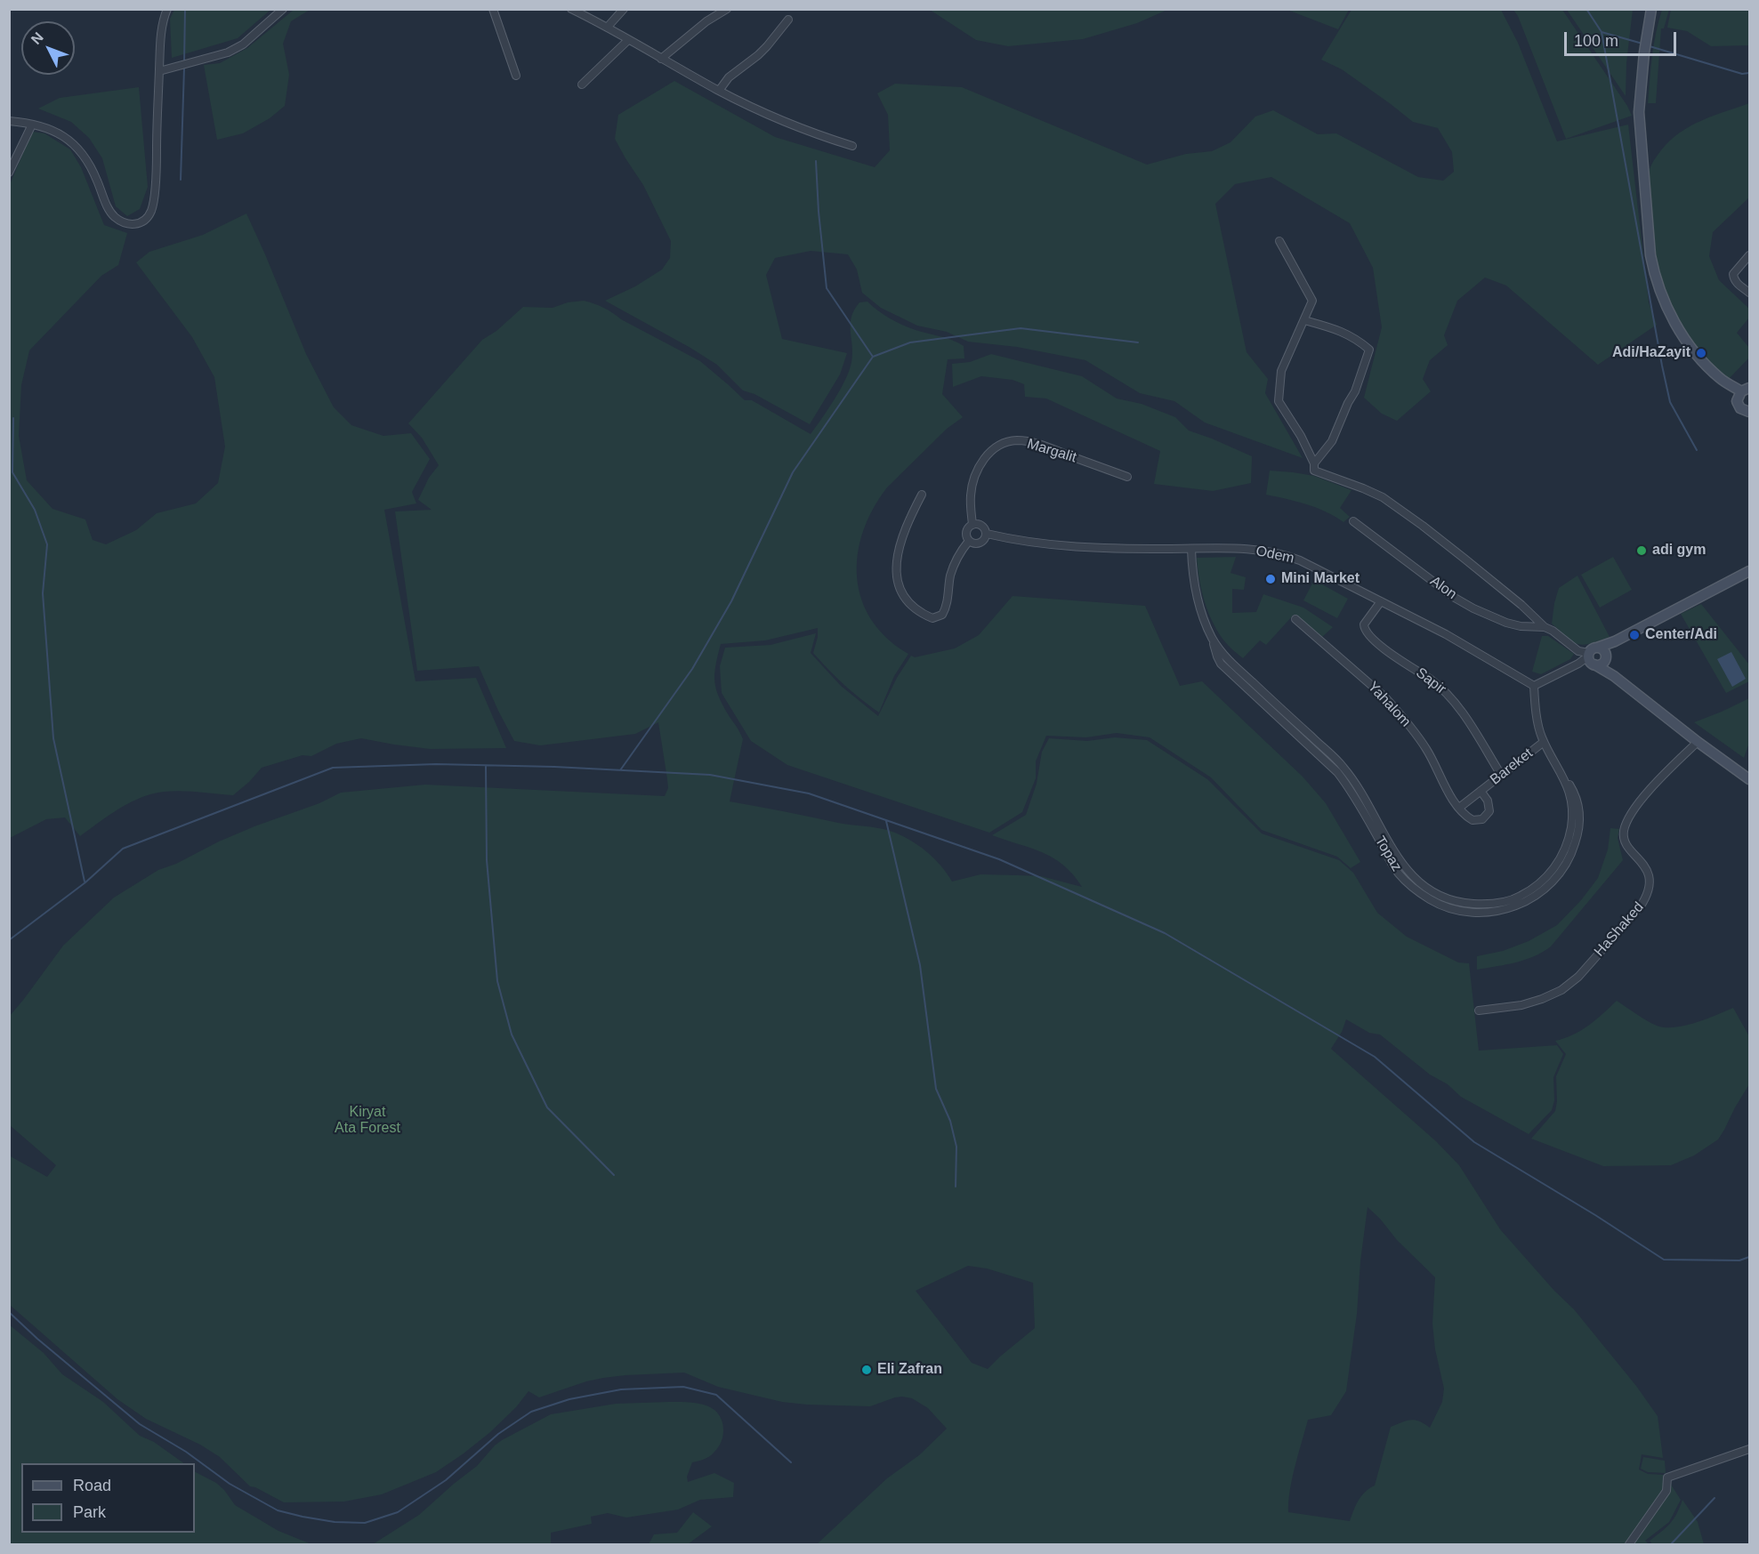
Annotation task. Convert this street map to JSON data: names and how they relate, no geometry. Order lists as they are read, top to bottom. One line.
{"streets":{"street":["Margalit","Odem","Alon","Sapir","Yahalom","Bareket","Topaz","HaShaked"]},"crossings":[["Margalit","Odem"],["Odem","Sapir"],["Odem","Topaz"],["Sapir","Bareket"],["Yahalom","Bareket"],["Bareket","Topaz"]],"parks":["Kiryat Ata Forest"],"places":["Adi/HaZayit","adi gym","Mini Market","Center/Adi","Eli Zafran"],"legend":["Road","Park"],"scale_bar":"100 m","north":"top left"}
